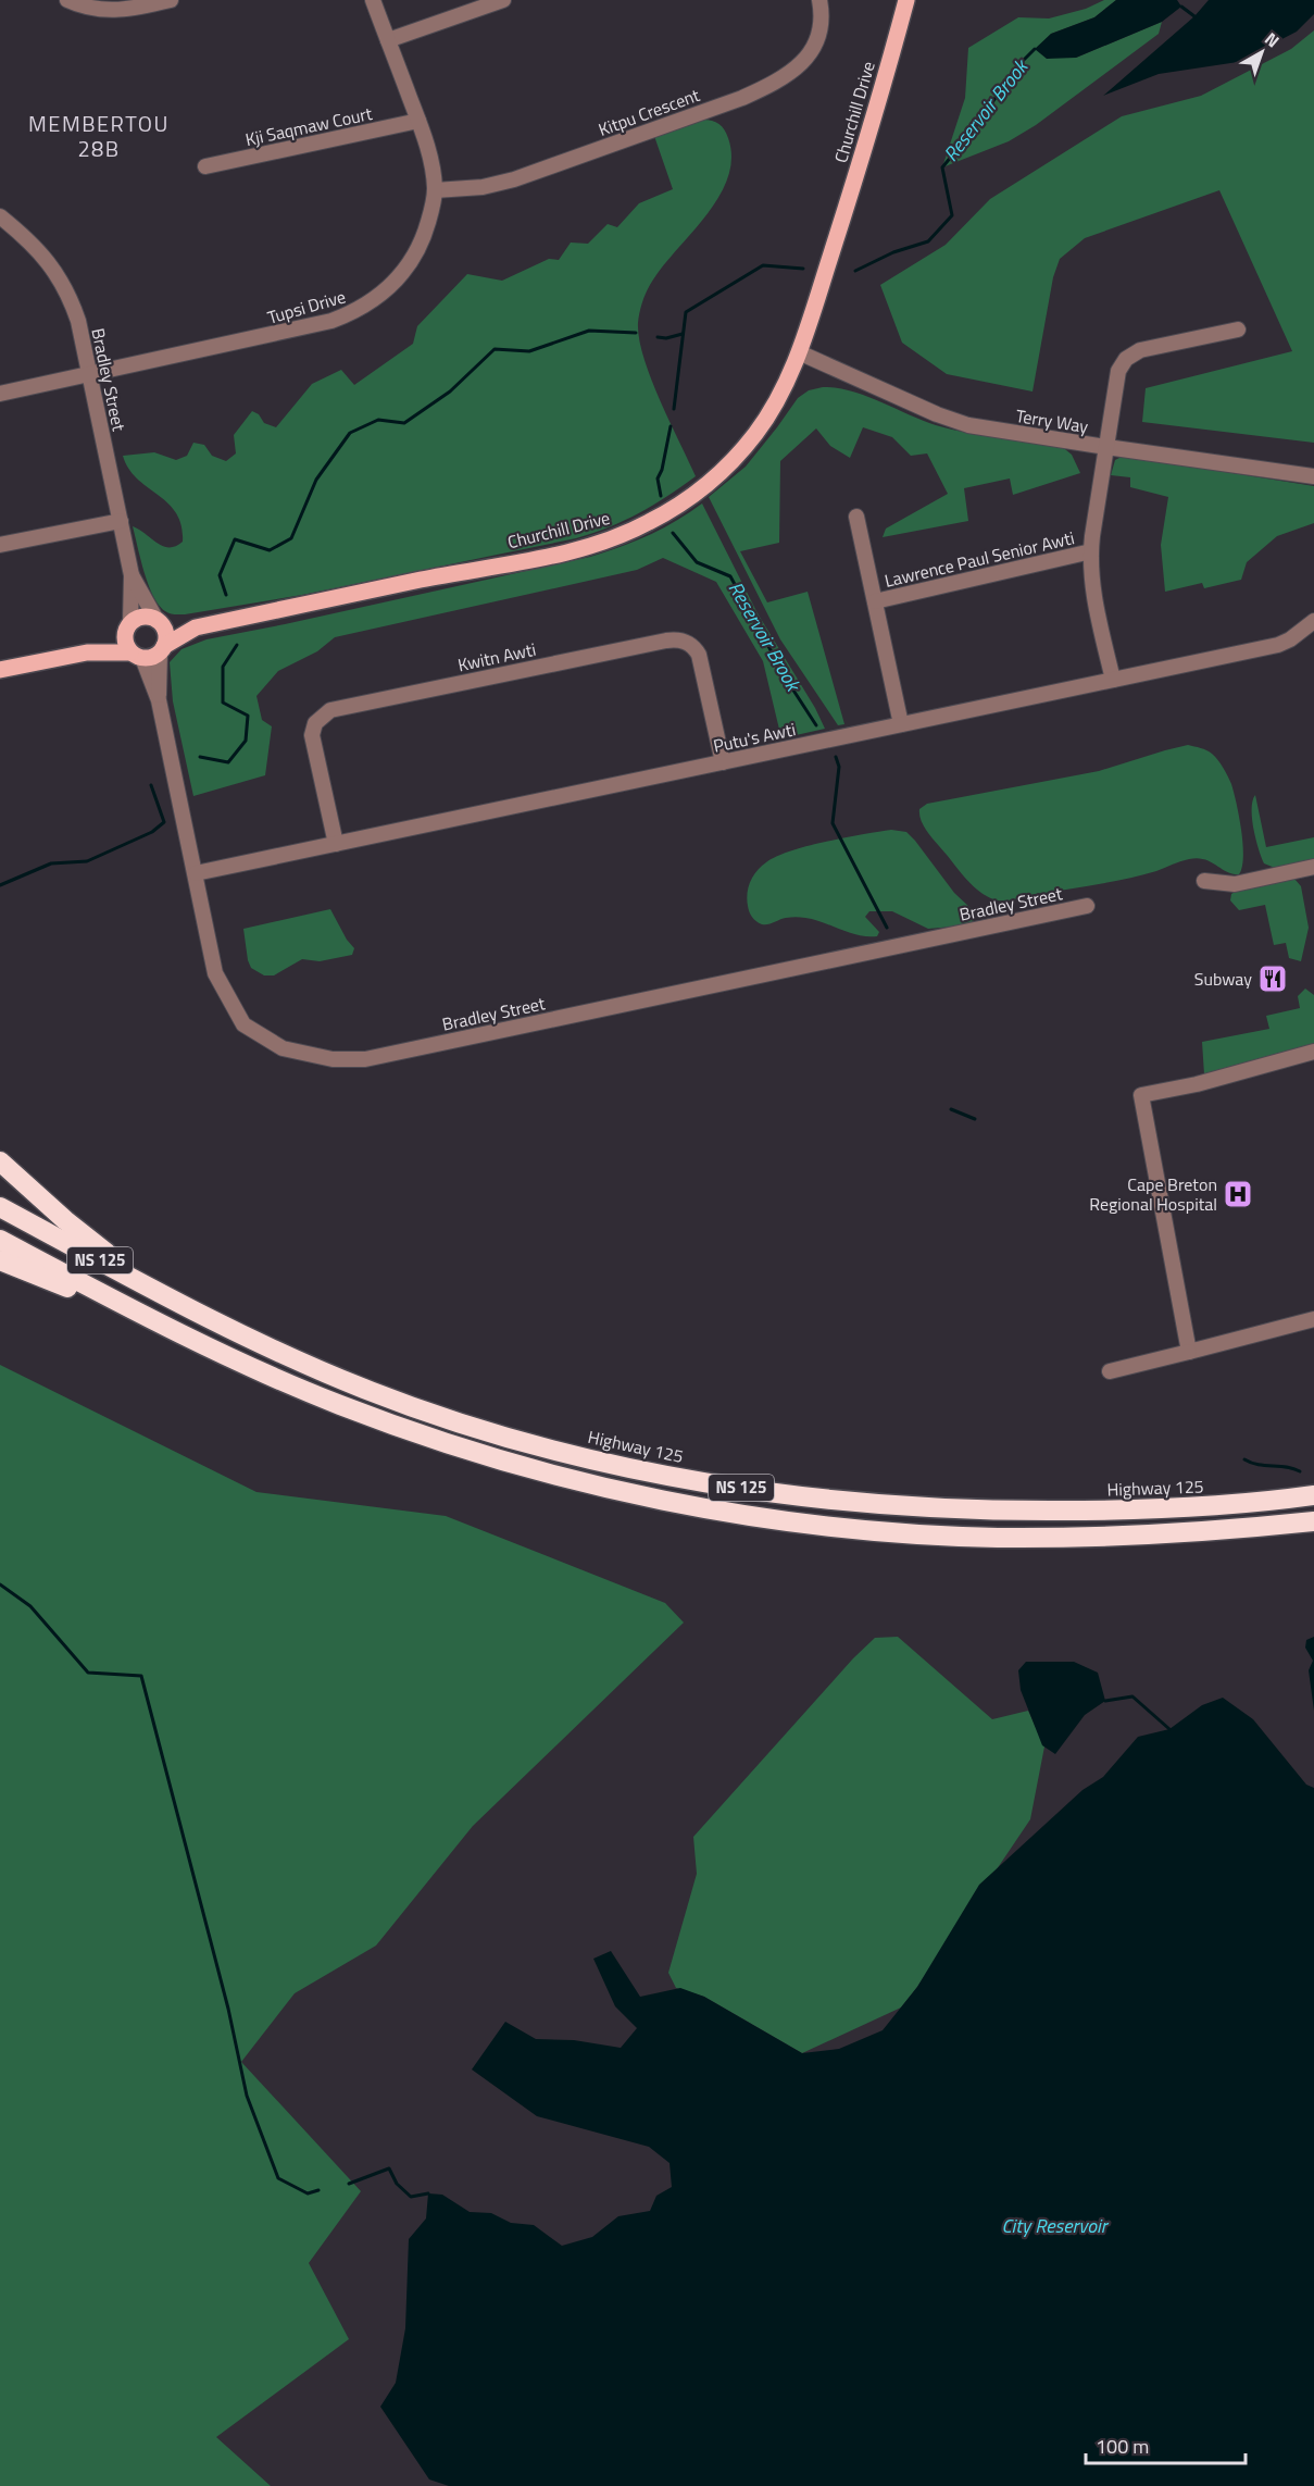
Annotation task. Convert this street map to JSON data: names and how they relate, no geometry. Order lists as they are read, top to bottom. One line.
{"streets":{"highway":["NS 125","Highway 125"],"main road":["Churchill Drive"],"street":["Kitpu Crescent","Kji Saqmaw Court","Tupsi Drive","Bradley Street","Terry Way","Lawrence Paul Senior Awti","Kwitn Awti","Putu's Awti"]},"crossings":[["Kitpu Crescent","Tupsi Drive"],["Churchill Drive","Bradley Street"],["Churchill Drive","Terry Way"],["Kji Saqmaw Court","Tupsi Drive"],["Tupsi Drive","Bradley Street"],["Bradley Street","Putu's Awti"],["Kwitn Awti","Putu's Awti"]],"districts":["MEMBERTOU 28B"],"water":["Reservoir Brook","City Reservoir"],"places":{"restaurant":["Subway"],"hospital":["Cape Breton Regional Hospital"]},"scale_bar":"100 m","north":"top right"}
